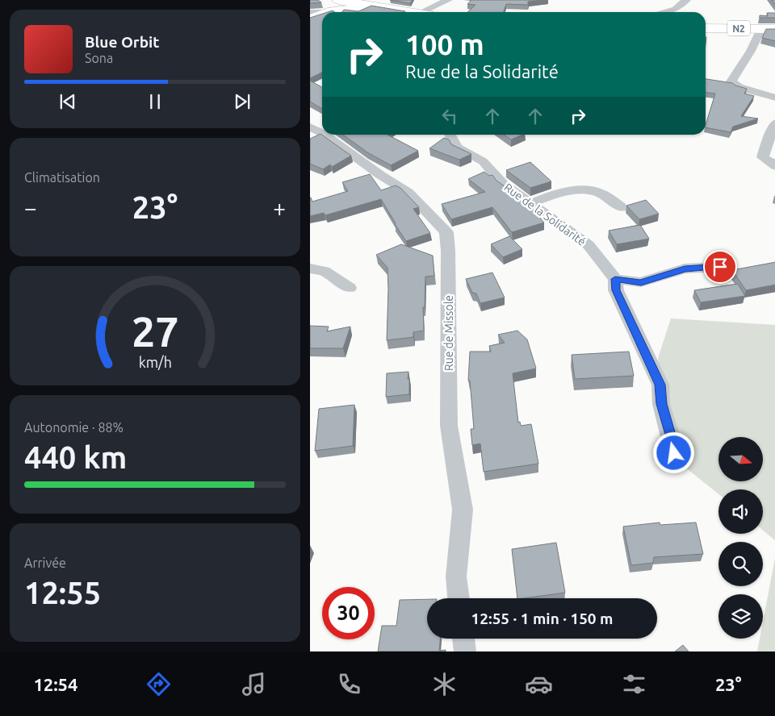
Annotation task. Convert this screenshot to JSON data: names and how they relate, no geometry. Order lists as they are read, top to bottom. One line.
{"streets":{"main road":["N2"],"street":["Rue de la Solidarité","Rue de Missole"]},"north":"right","page":{"turn":["100 m","Rue de la Solidarité"],"song":["Blue Orbit","Sona"],"tile":["Climatisation",["Autonomie · 88%","440 km"],["Arrivée","12:55"]],"heat":["−","23°","+"],"limit":"30","trip":"12:55 · 1 min · 150 m","tabs":["12:54","23°"],"gauge":["27","km/h"]}}
